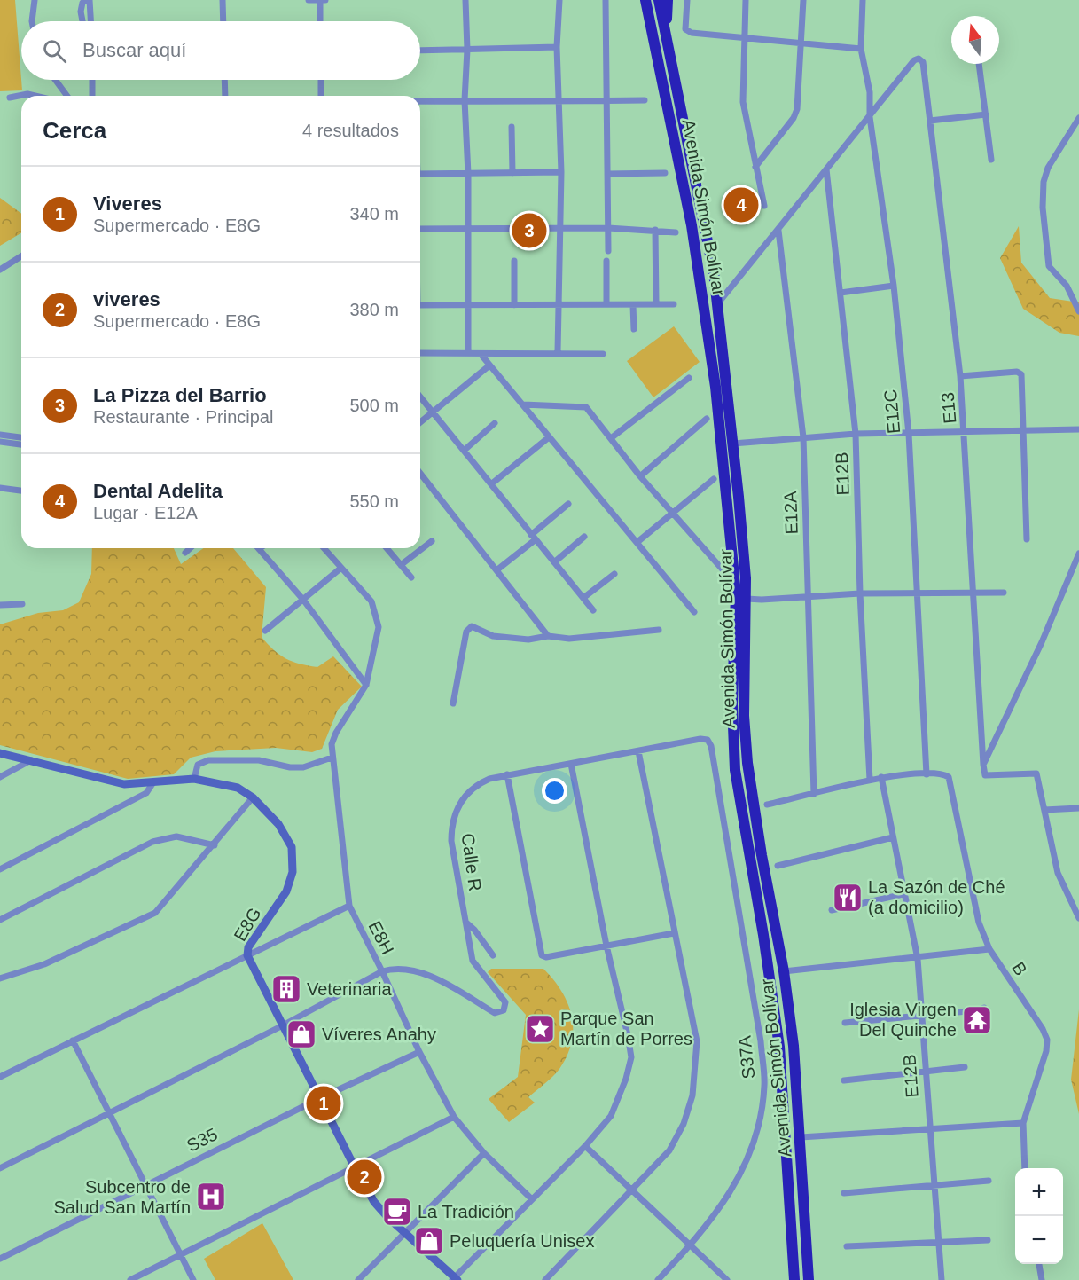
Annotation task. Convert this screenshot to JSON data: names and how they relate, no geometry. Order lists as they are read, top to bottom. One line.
{"streets":{"highway":["Avenida Simón Bolívar"],"street":["E13","E12C","E12B","E12A","Calle R","E8G","E8H","B","S37A","S35"]},"crossings":[["E13","E12C"],["E12C","B"],["Calle R","E8H"],["Calle R","S37A"],["E8G","S35"],["E8H","S35"]],"places":{"restaurant":["La Sazón de Ché (a domicilio)"],"building":["Veterinaria"],"temple":["Iglesia Virgen Del Quinche"],"place":["Parque San Martín de Porres"],"shop":["Víveres Anahy","Peluquería Unisex"],"hospital":["Subcentro de Salud San Martín"],"cafe":["La Tradición"]},"north":"top","page":{"search":"Buscar aquí","heading":["Cerca","4 resultados"],"list":[{"mark":"1","name":"Viveres","note":"Supermercado · E8G","value":"340 m"},{"mark":"2","name":"viveres","note":"Supermercado · E8G","value":"380 m"},{"mark":"3","name":"La Pizza del Barrio","note":"Restaurante · Principal","value":"500 m"},{"mark":"4","name":"Dental Adelita","note":"Lugar · E12A","value":"550 m"}],"pins":["4","3","1","2"],"map_buttons":["+","−"]}}
